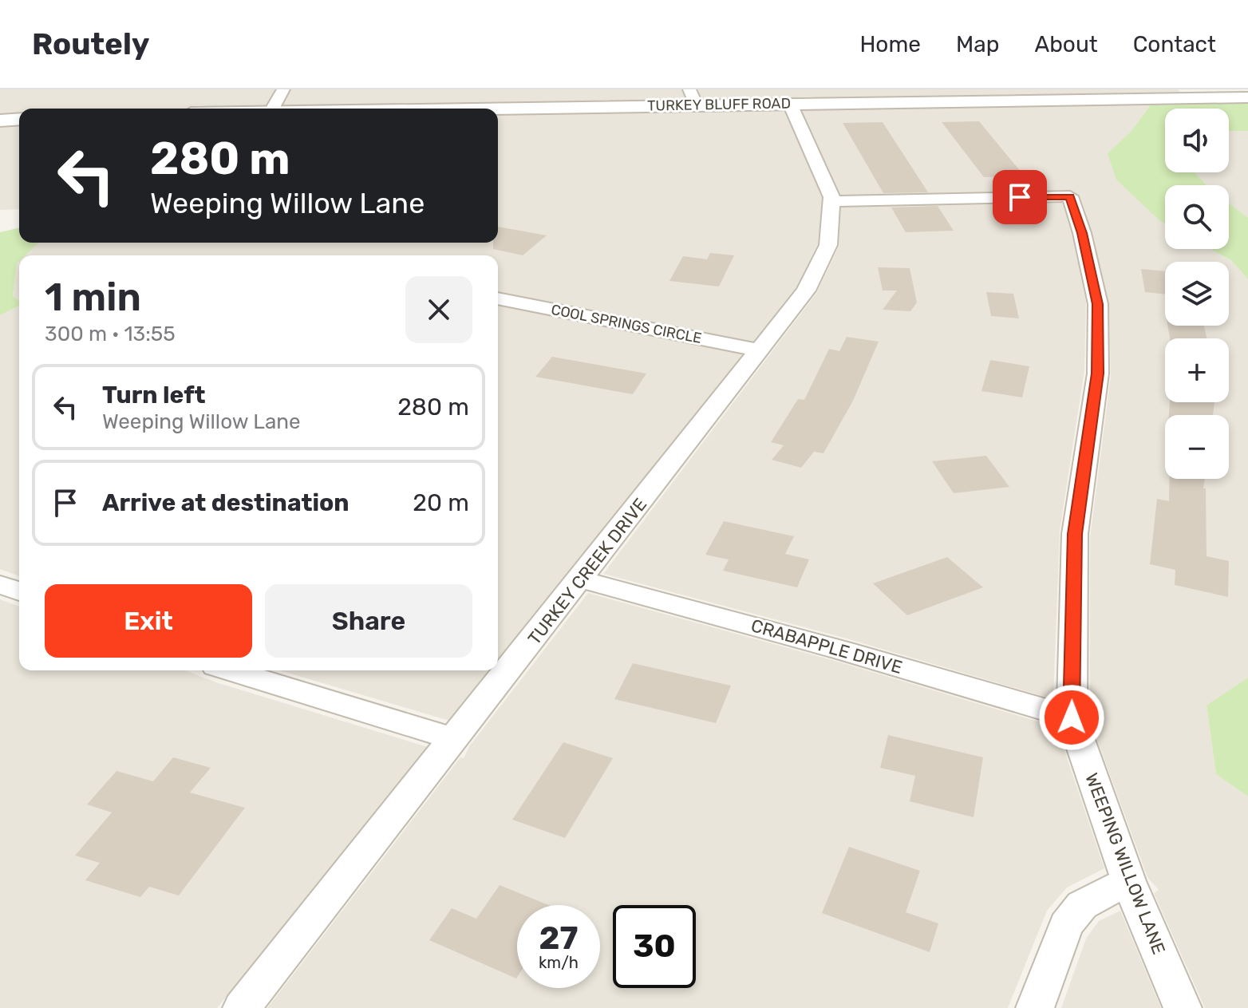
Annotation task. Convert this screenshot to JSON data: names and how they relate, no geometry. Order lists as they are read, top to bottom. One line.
{"streets":{"street":["TURKEY BLUFF ROAD","COOL SPRINGS CIRCLE","TURKEY CREEK DRIVE","CRABAPPLE DRIVE","WEEPING WILLOW LANE"]},"crossings":[["TURKEY BLUFF ROAD","TURKEY CREEK DRIVE"],["COOL SPRINGS CIRCLE","TURKEY CREEK DRIVE"],["TURKEY CREEK DRIVE","CRABAPPLE DRIVE"],["TURKEY CREEK DRIVE","WEEPING WILLOW LANE"],["CRABAPPLE DRIVE","WEEPING WILLOW LANE"]],"page":{"header":"Routely","nav":["Home","Map","About","Contact"],"map_buttons":["+","−"],"turn":["280 m","Weeping Willow Lane"],"heading":["1 min","300 m · 13:55"],"list":[{"name":"Turn left","note":"Weeping Willow Lane","value":"280 m"},{"name":"Arrive at destination","value":"20 m"}],"buttons":["Exit","Share"],"speed":"27 km/h","limit":"30"}}
